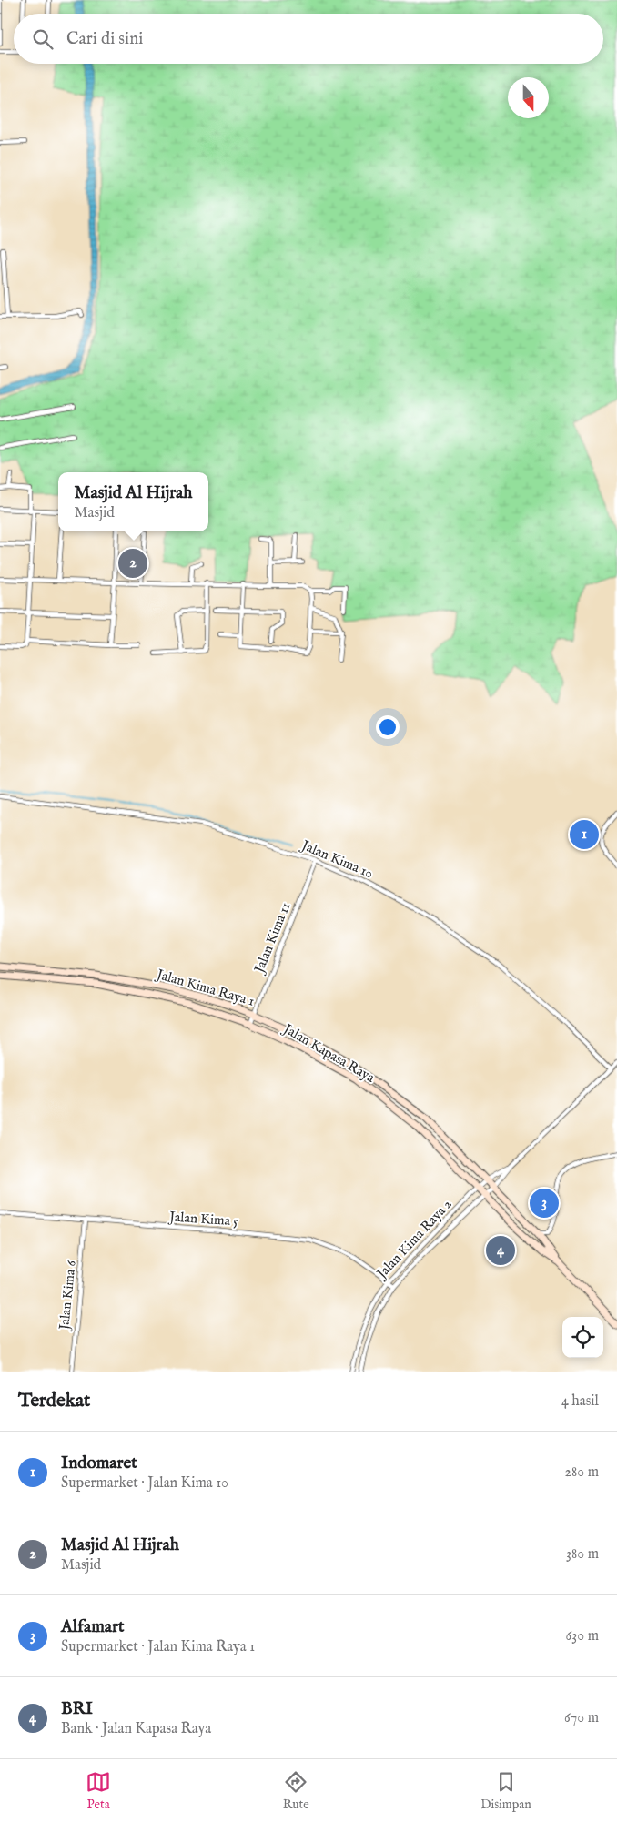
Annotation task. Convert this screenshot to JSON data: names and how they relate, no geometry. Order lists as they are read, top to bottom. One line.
{"streets":{"main road":["Jalan Kima Raya 1","Jalan Kapasa Raya"],"street":["Jalan Kima 10","Jalan Kima 11","Jalan Kima 5","Jalan Kima Raya 2","Jalan Kima 6"]},"crossings":[["Jalan Kima 10","Jalan Kima 11"],["Jalan Kima 11","Jalan Kima Raya 1"],["Jalan Kima 11","Jalan Kapasa Raya"],["Jalan Kima Raya 1","Jalan Kapasa Raya"],["Jalan Kima Raya 1","Jalan Kima Raya 2"],["Jalan Kapasa Raya","Jalan Kima Raya 2"],["Jalan Kima 5","Jalan Kima Raya 2"],["Jalan Kima 5","Jalan Kima 6"]],"north":"bottom","page":{"search":"Cari di sini","popup":["Masjid Al Hijrah","Masjid"],"pins":["2","1","3","4"],"heading":["Terdekat","4 hasil"],"list":[{"mark":"1","name":"Indomaret","note":"Supermarket · Jalan Kima 10","value":"280 m"},{"mark":"2","name":"Masjid Al Hijrah","note":"Masjid","value":"380 m"},{"mark":"3","name":"Alfamart","note":"Supermarket · Jalan Kima Raya 1","value":"630 m"},{"mark":"4","name":"BRI","note":"Bank · Jalan Kapasa Raya","value":"670 m"}],"nav":["Peta","Rute","Disimpan"]}}
